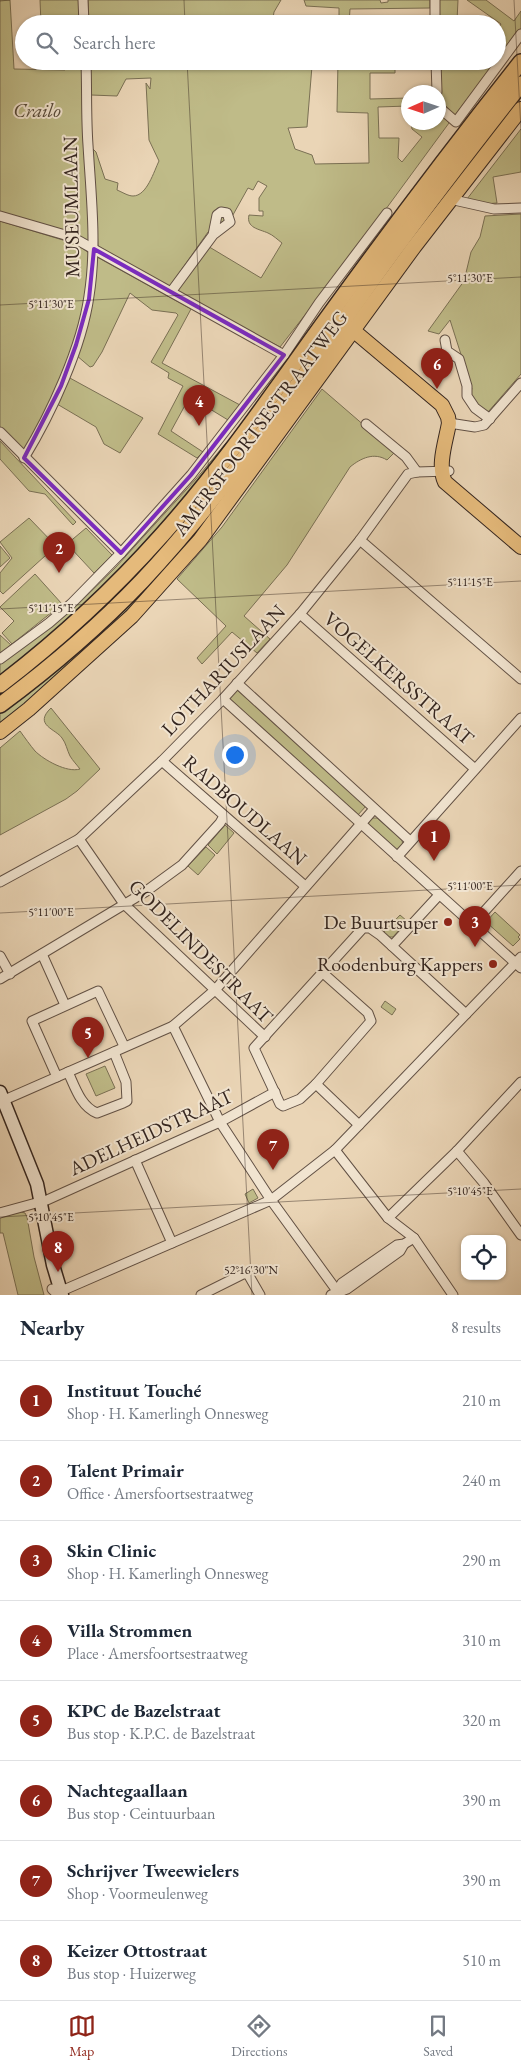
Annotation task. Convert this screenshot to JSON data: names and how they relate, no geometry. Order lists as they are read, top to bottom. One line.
{"streets":{"main road":["AMERSFOORTSESTRAATWEG"],"street":["MUSEUMLAAN","LOTHARIUSLAAN","VOGELKERSSTRAAT","RADBOUDLAAN","GODELINDESTRAAT","ADELHEIDSTRAAT"]},"crossings":[["LOTHARIUSLAAN","VOGELKERSSTRAAT"],["LOTHARIUSLAAN","RADBOUDLAAN"],["LOTHARIUSLAAN","GODELINDESTRAAT"],["GODELINDESTRAAT","ADELHEIDSTRAAT"]],"parks":["Crailo"],"places":["De Buurtsuper","Roodenburg Kappers"],"north":"left","page":{"search":"Search here","pins":["6","4","2","1","3","5","7","8"],"heading":["Nearby","8 results"],"list":[{"mark":"1","name":"Instituut Touché","note":"Shop · H. Kamerlingh Onnesweg","value":"210 m"},{"mark":"2","name":"Talent Primair","note":"Office · Amersfoortsestraatweg","value":"240 m"},{"mark":"3","name":"Skin Clinic","note":"Shop · H. Kamerlingh Onnesweg","value":"290 m"},{"mark":"4","name":"Villa Strommen","note":"Place · Amersfoortsestraatweg","value":"310 m"},{"mark":"5","name":"KPC de Bazelstraat","note":"Bus stop · K.P.C. de Bazelstraat","value":"320 m"},{"mark":"6","name":"Nachtegaallaan","note":"Bus stop · Ceintuurbaan","value":"390 m"},{"mark":"7","name":"Schrijver Tweewielers","note":"Shop · Voormeulenweg","value":"390 m"},{"mark":"8","name":"Keizer Ottostraat","note":"Bus stop · Huizerweg","value":"510 m"}],"nav":["Map","Directions","Saved"]},"coordinates":["5°11'30\"E","5°11'15\"E","5°11'00\"E","5°10'45\"E","52°16'30\"N"]}
